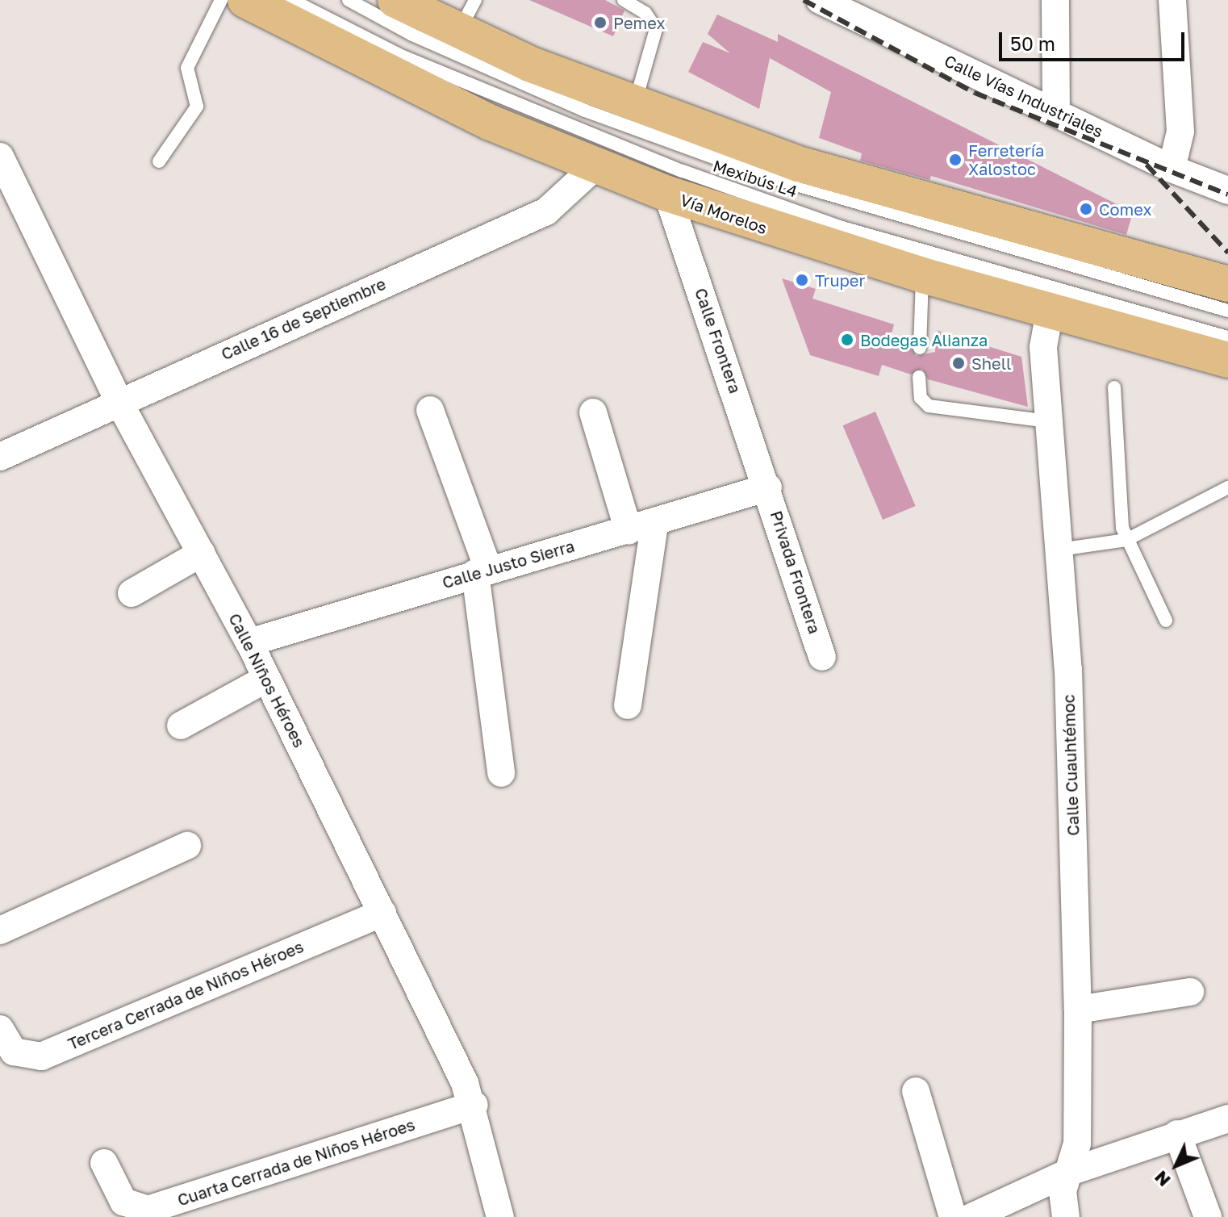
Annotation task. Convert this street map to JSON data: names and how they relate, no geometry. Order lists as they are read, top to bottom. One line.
{"streets":{"main road":["Vía Morelos"],"street":["Calle Vías Industriales","Calle 16 de Septiembre","Calle Frontera","Calle Justo Sierra","Privada Frontera","Calle Niños Héroes","Calle Cuauhtémoc","Tercera Cerrada de Niños Héroes","Cuarta Cerrada de Niños Héroes"],"lane":["Mexibús L4"]},"crossings":[["Vía Morelos","Calle 16 de Septiembre"],["Vía Morelos","Calle Frontera"],["Vía Morelos","Calle Cuauhtémoc"],["Calle 16 de Septiembre","Calle Niños Héroes"],["Calle Frontera","Calle Justo Sierra"],["Calle Frontera","Privada Frontera"],["Calle Justo Sierra","Privada Frontera"],["Calle Justo Sierra","Calle Niños Héroes"],["Calle Niños Héroes","Tercera Cerrada de Niños Héroes"],["Calle Niños Héroes","Cuarta Cerrada de Niños Héroes"]],"places":["Pemex","Ferretería Xalostoc","Comex","Truper","Bodegas Alianza","Shell"],"scale_bar":"50 m","north":"bottom left"}
